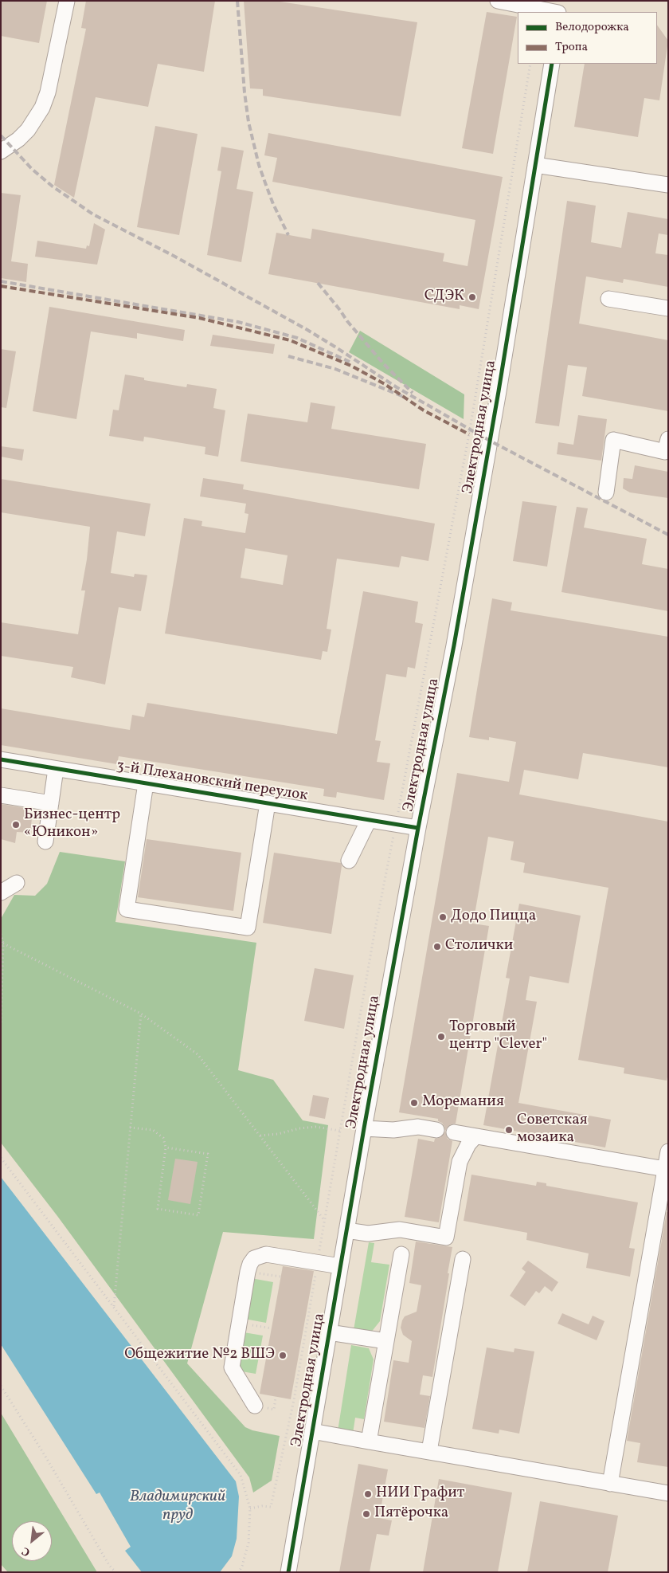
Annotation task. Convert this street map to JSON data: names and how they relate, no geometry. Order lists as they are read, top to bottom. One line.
{"streets":{"street":["Электродная улица","3-й Плехановский переулок"]},"crossings":[["Электродная улица","3-й Плехановский переулок"]],"water":["Владимирский пруд"],"places":["СДЭК","Бизнес-центр «Юникон»","Додо Пицца","Столички","Торговый центр \"Clever\"","Моремания","Советская мозаика","Общежитие №2 ВШЭ","НИИ Графит","Пятёрочка"],"legend":["Велодорожка","Тропа"],"north":"bottom left"}
